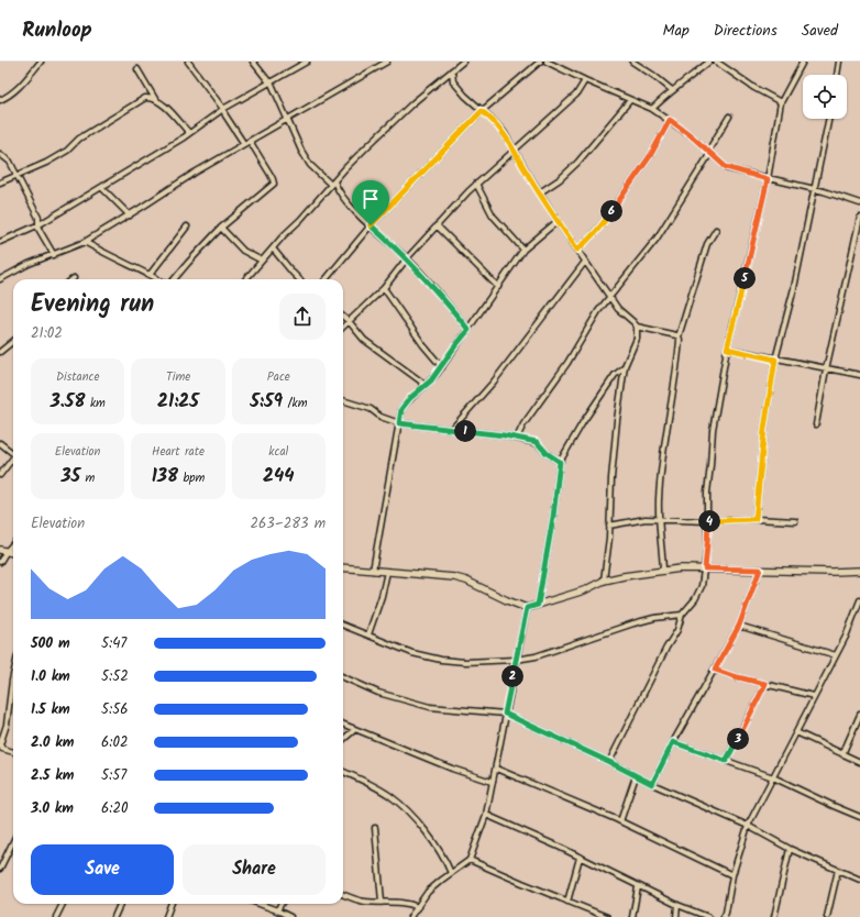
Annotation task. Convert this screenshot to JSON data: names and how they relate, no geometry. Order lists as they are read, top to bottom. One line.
{"page":{"header":"Runloop","nav":["Map","Directions","Saved"],"pins":["6","5","1","4","2","3"],"heading":["Evening run","21:02"],"stats":[["Distance","3.58 km"],["Time","21:25"],["Pace","5:59 /km"],["Elevation","35 m"],["Heart rate","138 bpm"],["kcal","244"]],"chart":["Elevation","263–283 m"],"list":[{"name":"500 m","note":"5:47"},{"name":"1.0 km","note":"5:52"},{"name":"1.5 km","note":"5:56"},{"name":"2.0 km","note":"6:02"},{"name":"2.5 km","note":"5:57"},{"name":"3.0 km","note":"6:20"}],"buttons":["Save","Share"]}}
